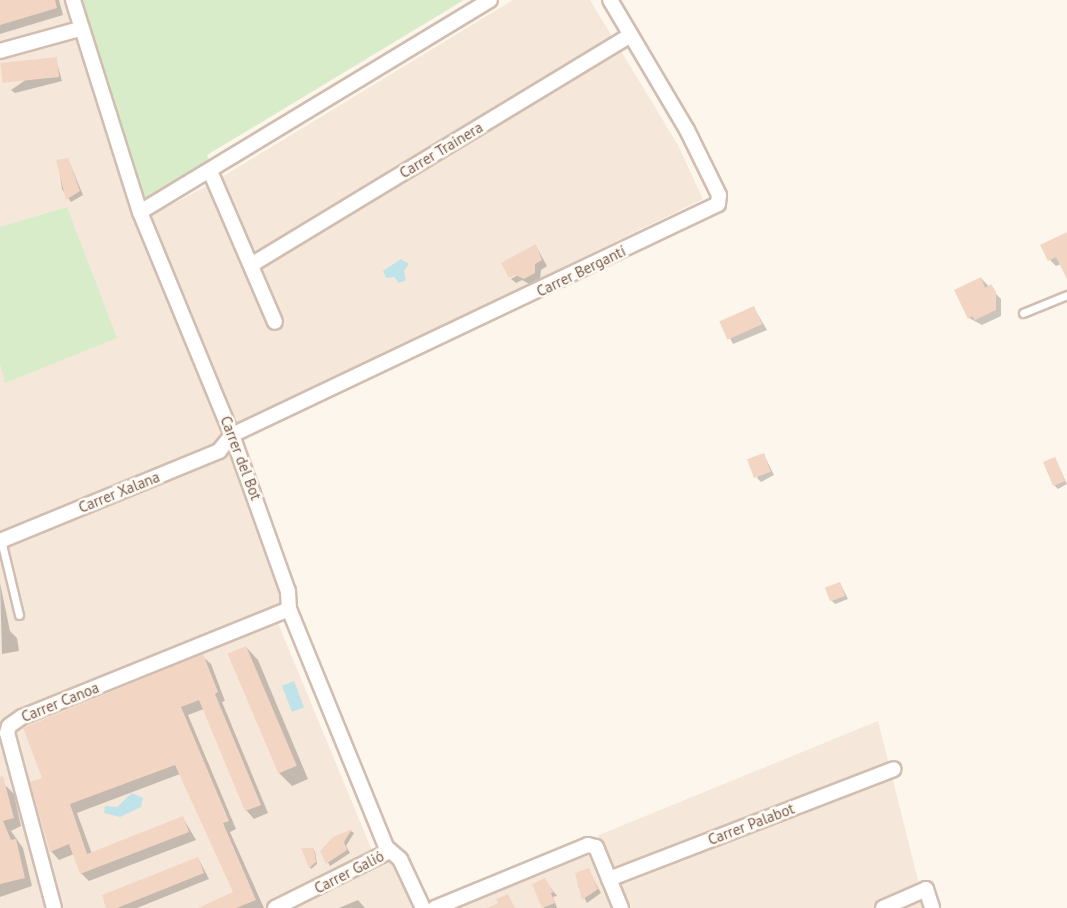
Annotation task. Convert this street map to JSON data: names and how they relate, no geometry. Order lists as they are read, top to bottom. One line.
{"streets":{"street":["Carrer Trainera","Carrer Bergantí","Carrer del Bot","Carrer Xalana","Carrer Canoa","Carrer Palabot","Carrer Galió"]},"crossings":[["Carrer Trainera","Carrer Bergantí"],["Carrer Bergantí","Carrer del Bot"],["Carrer Bergantí","Carrer Xalana"],["Carrer del Bot","Carrer Xalana"],["Carrer del Bot","Carrer Canoa"],["Carrer del Bot","Carrer Galió"]]}
